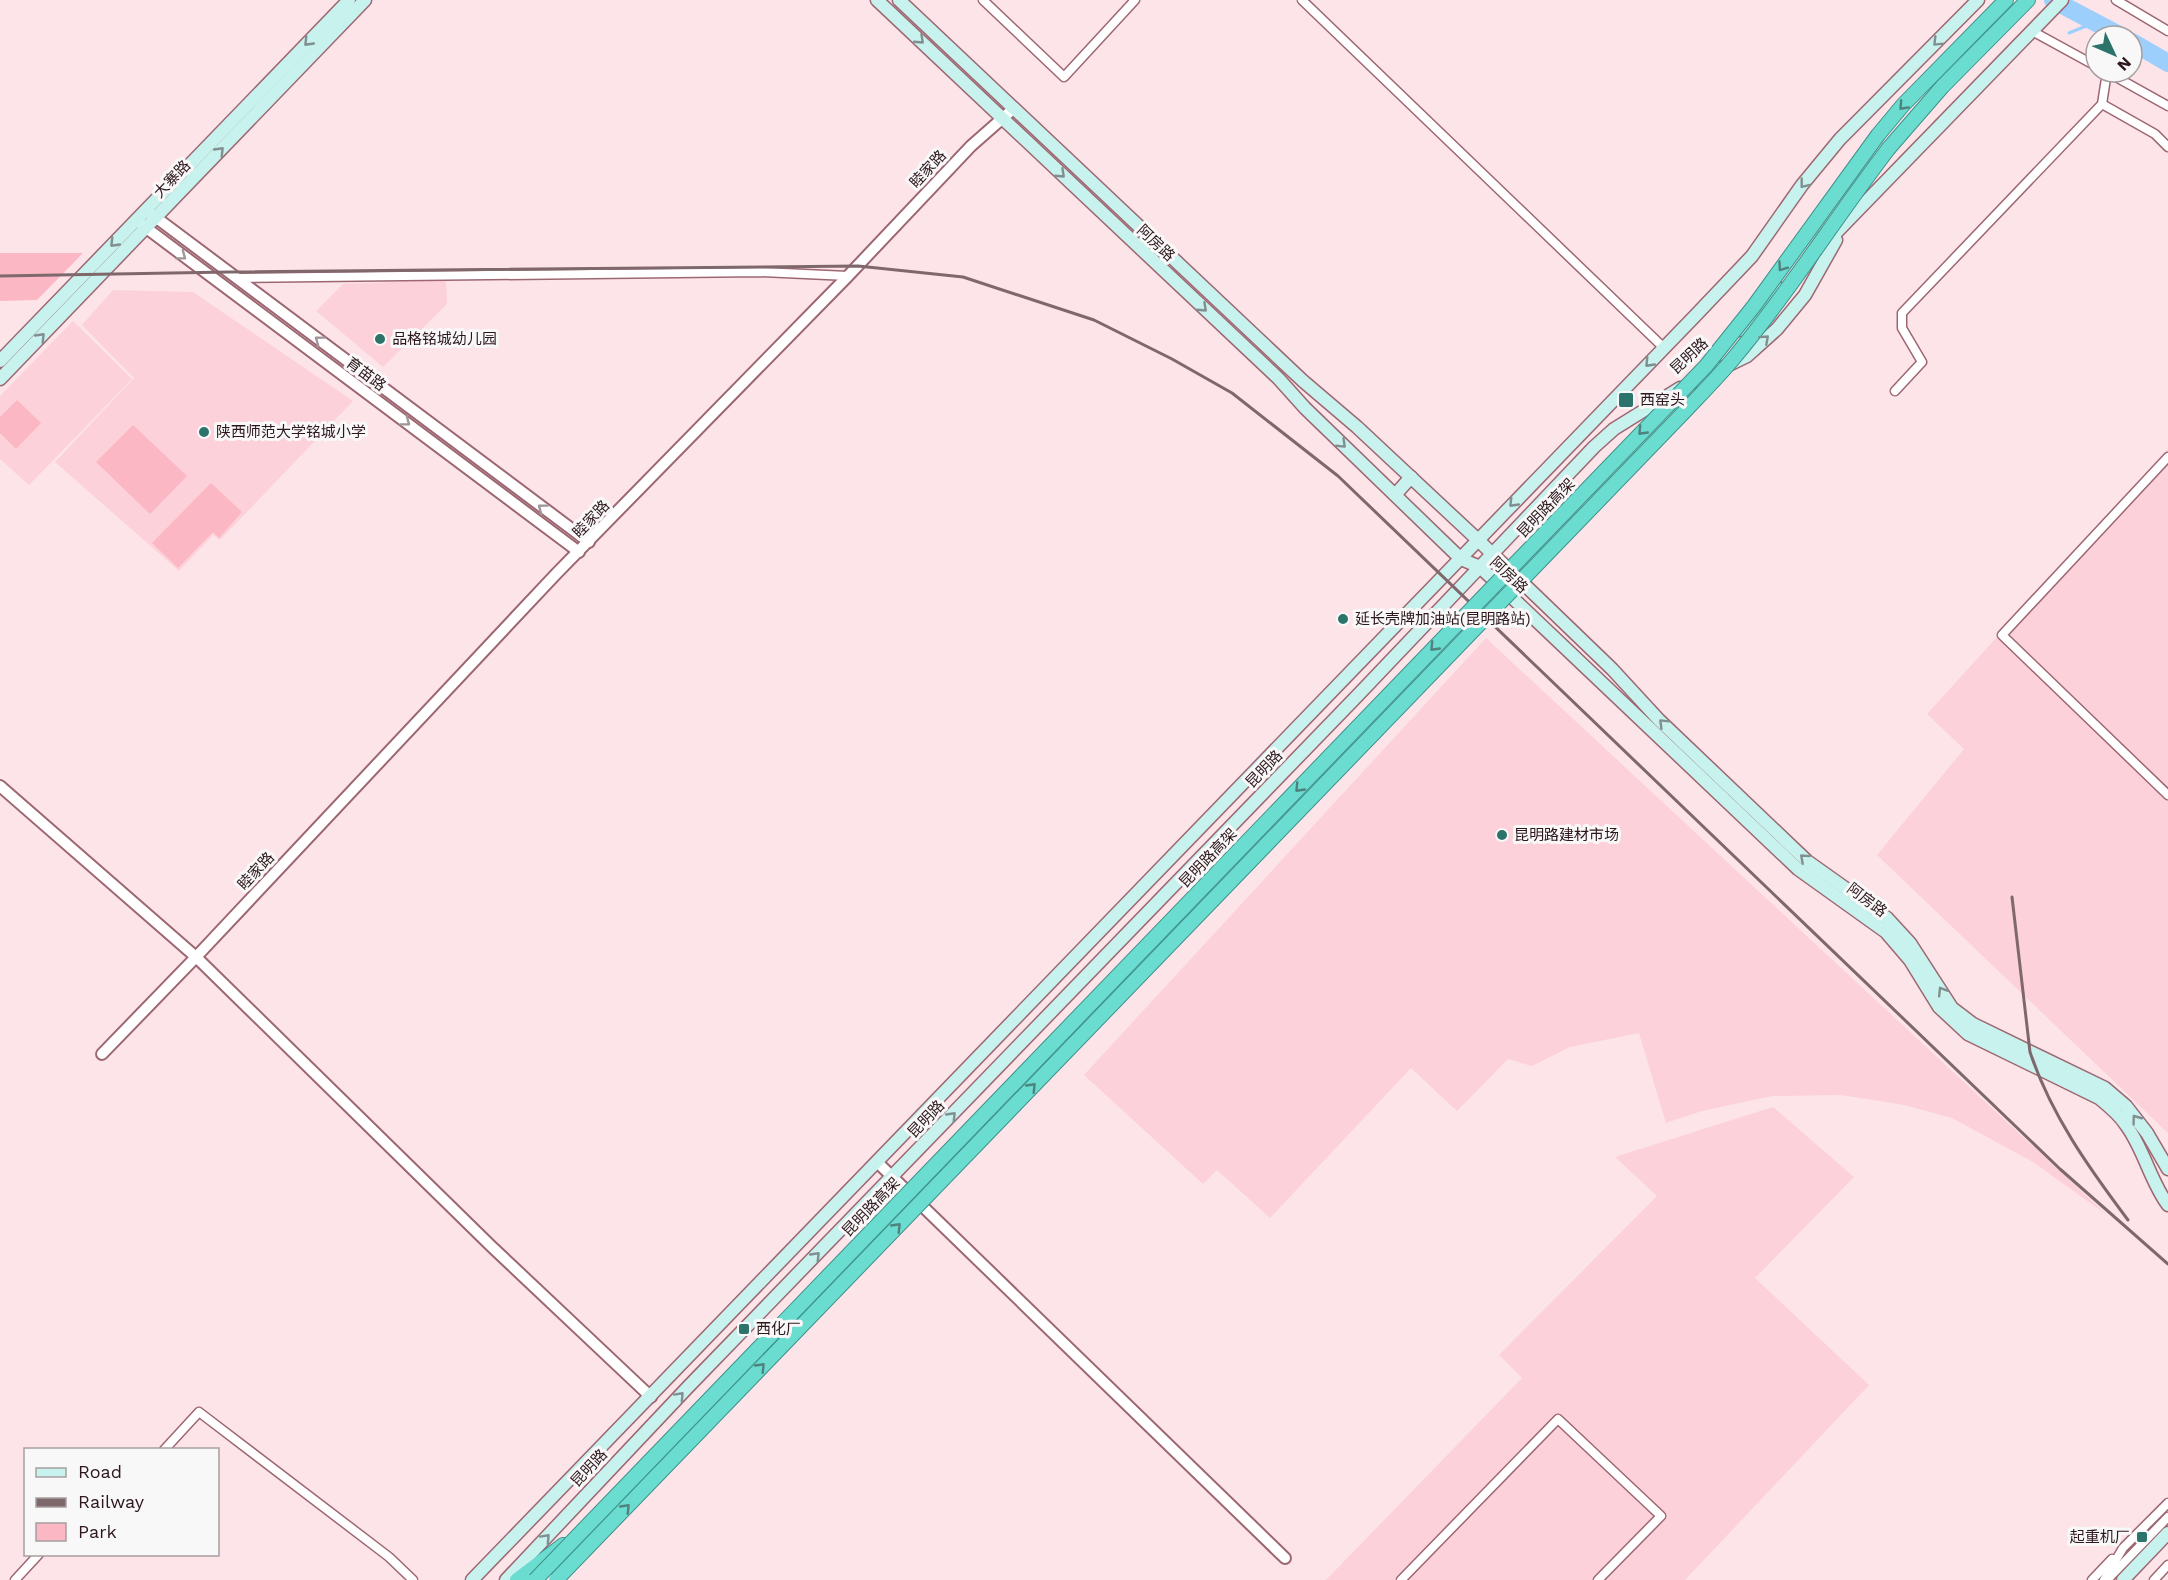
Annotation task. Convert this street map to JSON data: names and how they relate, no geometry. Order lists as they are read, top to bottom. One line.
{"streets":{"highway":["昆明路高架"],"main road":["大寨路","阿房路","昆明路"],"street":["睦家路","育苗路"]},"crossings":[["睦家路","阿房路"],["睦家路","育苗路"],["大寨路","育苗路"],["阿房路","昆明路"]],"places":{"other":["品格铭城幼儿园","陕西师范大学铭城小学","延长壳牌加油站(昆明路站)","昆明路建材市场"],"transit":["西窑头","西化厂","起重机厂"]},"legend":["Road","Railway","Park"],"north":"bottom right"}
